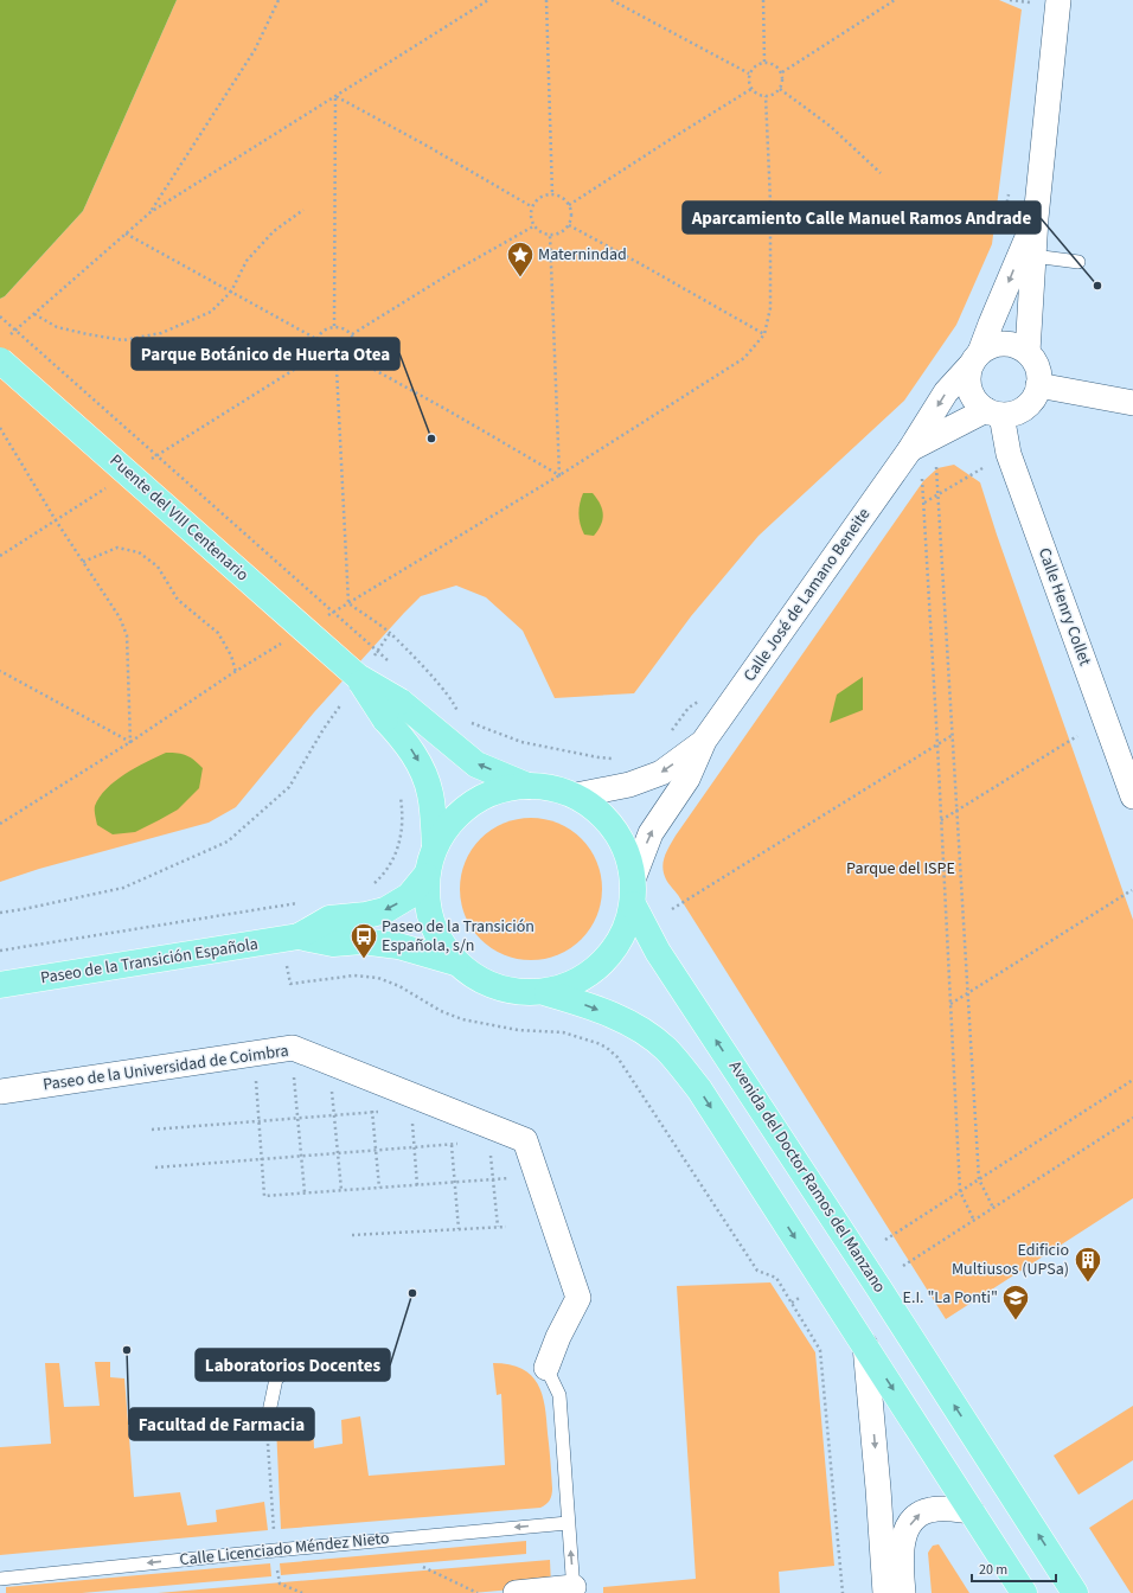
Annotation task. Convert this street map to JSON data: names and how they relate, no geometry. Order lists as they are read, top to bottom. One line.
{"streets":{"main road":["Puente del VIII Centenario","Paseo de la Transición Española","Avenida del Doctor Ramos del Manzano"],"street":["Calle José de Lamano Beneite","Calle Henry Collet","Paseo de la Universidad de Coimbra"],"lane":["Calle Licenciado Méndez Nieto"]},"crossings":[["Puente del VIII Centenario","Avenida del Doctor Ramos del Manzano"],["Calle José de Lamano Beneite","Calle Henry Collet"],["Calle José de Lamano Beneite","Avenida del Doctor Ramos del Manzano"],["Paseo de la Universidad de Coimbra","Calle Licenciado Méndez Nieto"]],"one_way":["Calle Licenciado Méndez Nieto"],"parks":["Parque del ISPE"],"places":{"place":["Maternindad"],"other":["Aparcamiento Calle Manuel Ramos Andrade","Parque Botánico de Huerta Otea","Laboratorios Docentes","Facultad de Farmacia"],"bus stop":["Paseo de la Transición Española, s/n"],"building":["Edificio Multiusos (UPSa)"],"school or university":["E.I. \"La Ponti\""]},"scale_bar":"20 m"}
